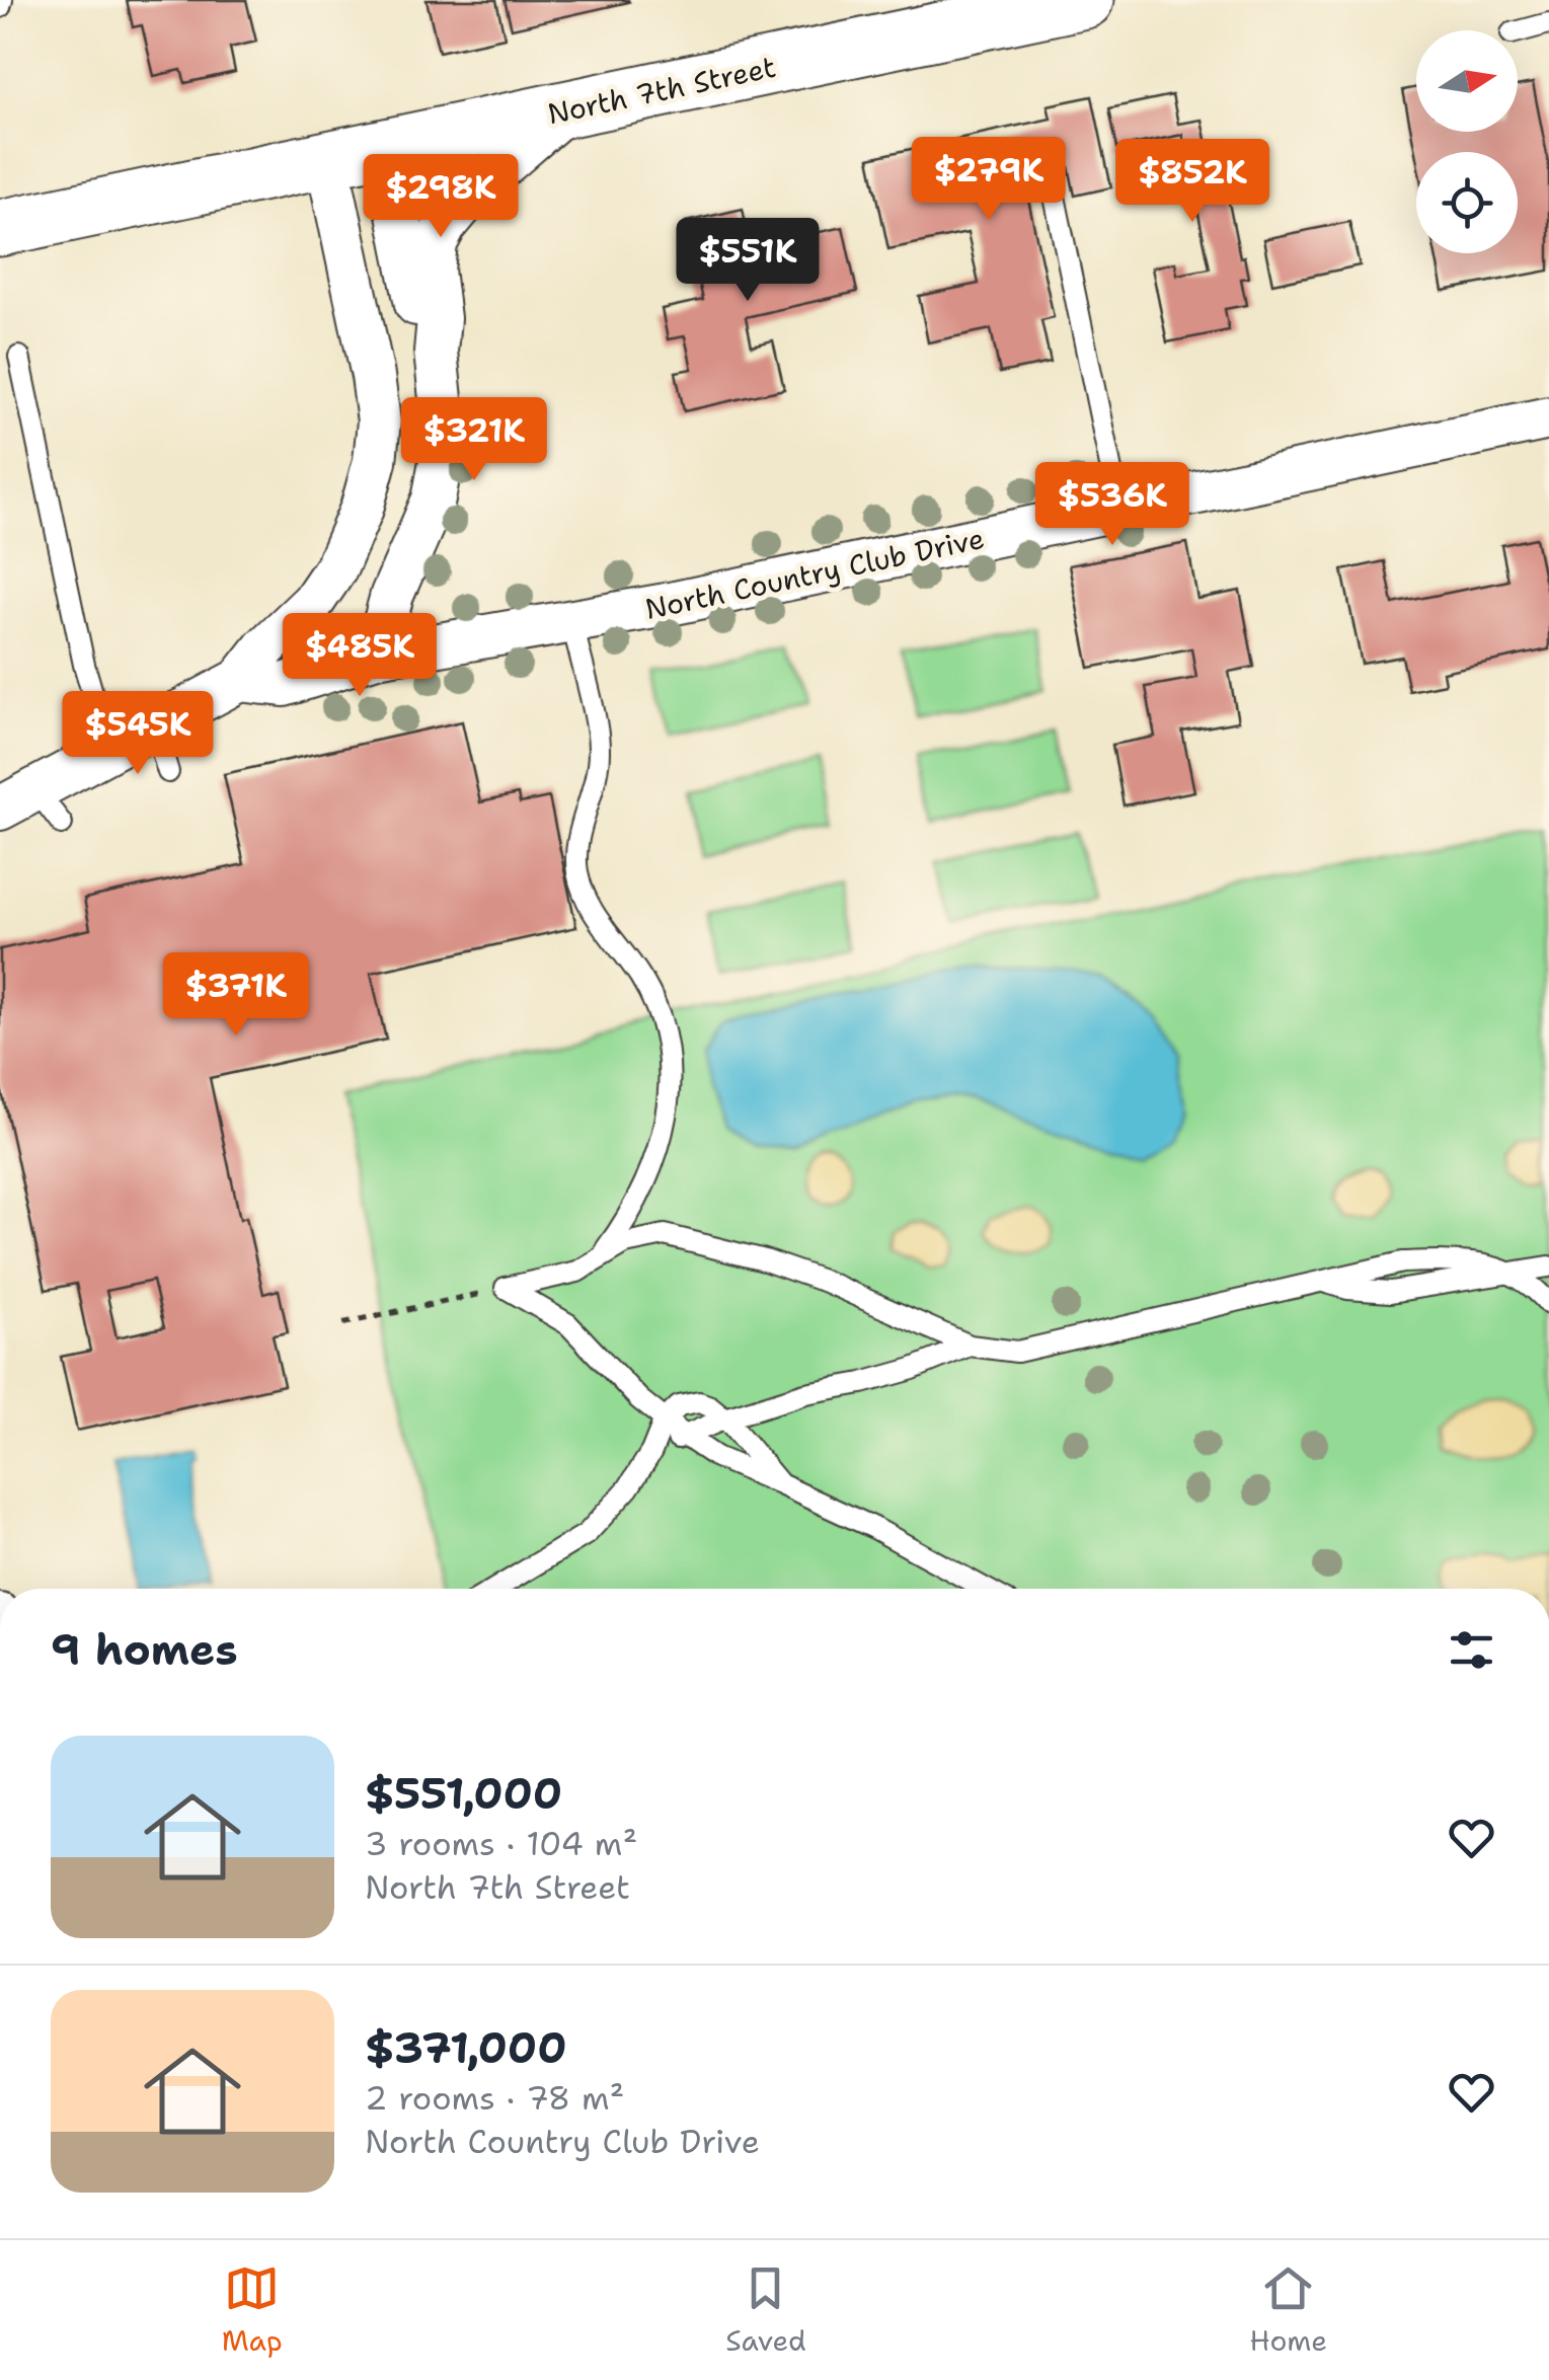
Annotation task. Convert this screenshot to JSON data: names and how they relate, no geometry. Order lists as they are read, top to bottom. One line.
{"streets":{"main road":["North 7th Street"],"street":["North Country Club Drive"]},"north":"right","page":{"price":["$279K","$852K","$298K","$551K","$321K","$536K","$485K","$545K","$371K"],"heading":"9 homes","list":[{"name":"$551,000","note":"3 rooms · 104 m² · North 7th Street"},{"name":"$371,000","note":"2 rooms · 78 m² · North Country Club Drive"}],"tabs":["Map","Saved","Home"]}}
